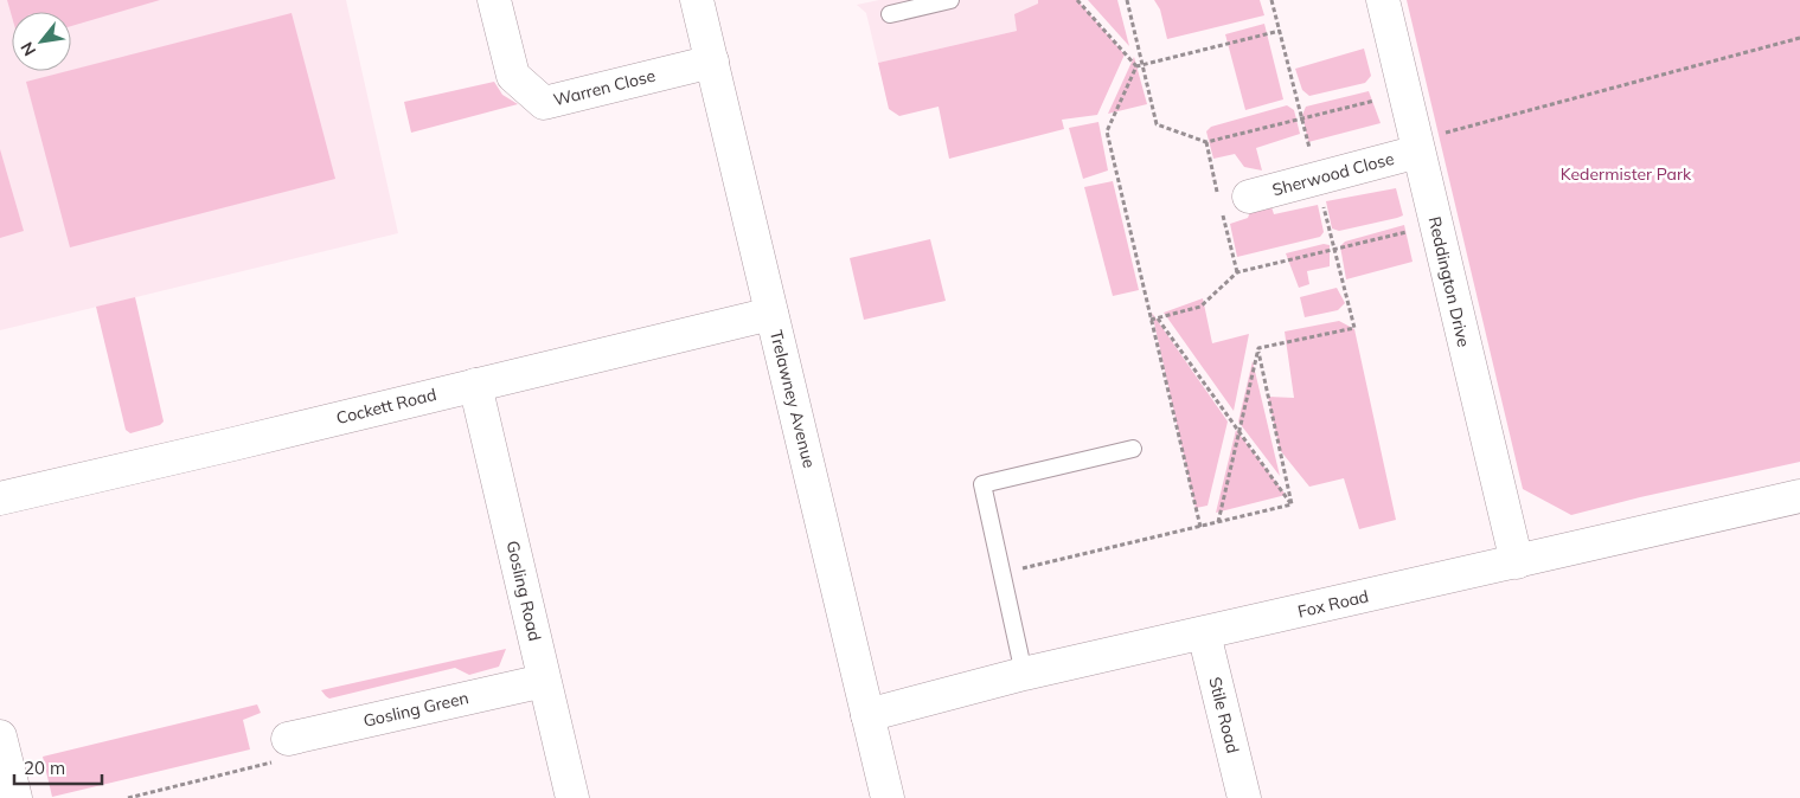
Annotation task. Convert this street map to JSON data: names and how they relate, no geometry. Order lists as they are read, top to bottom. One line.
{"streets":{"street":["Warren Close","Sherwood Close","Reddington Drive","Trelawney Avenue","Cockett Road","Gosling Road","Fox Road","Gosling Green","Stile Road"]},"crossings":[["Warren Close","Trelawney Avenue"],["Sherwood Close","Reddington Drive"],["Reddington Drive","Fox Road"],["Trelawney Avenue","Cockett Road"],["Trelawney Avenue","Fox Road"],["Cockett Road","Gosling Road"],["Gosling Road","Gosling Green"],["Fox Road","Stile Road"]],"parks":["Kedermister Park"],"scale_bar":"20 m","north":"bottom left"}
